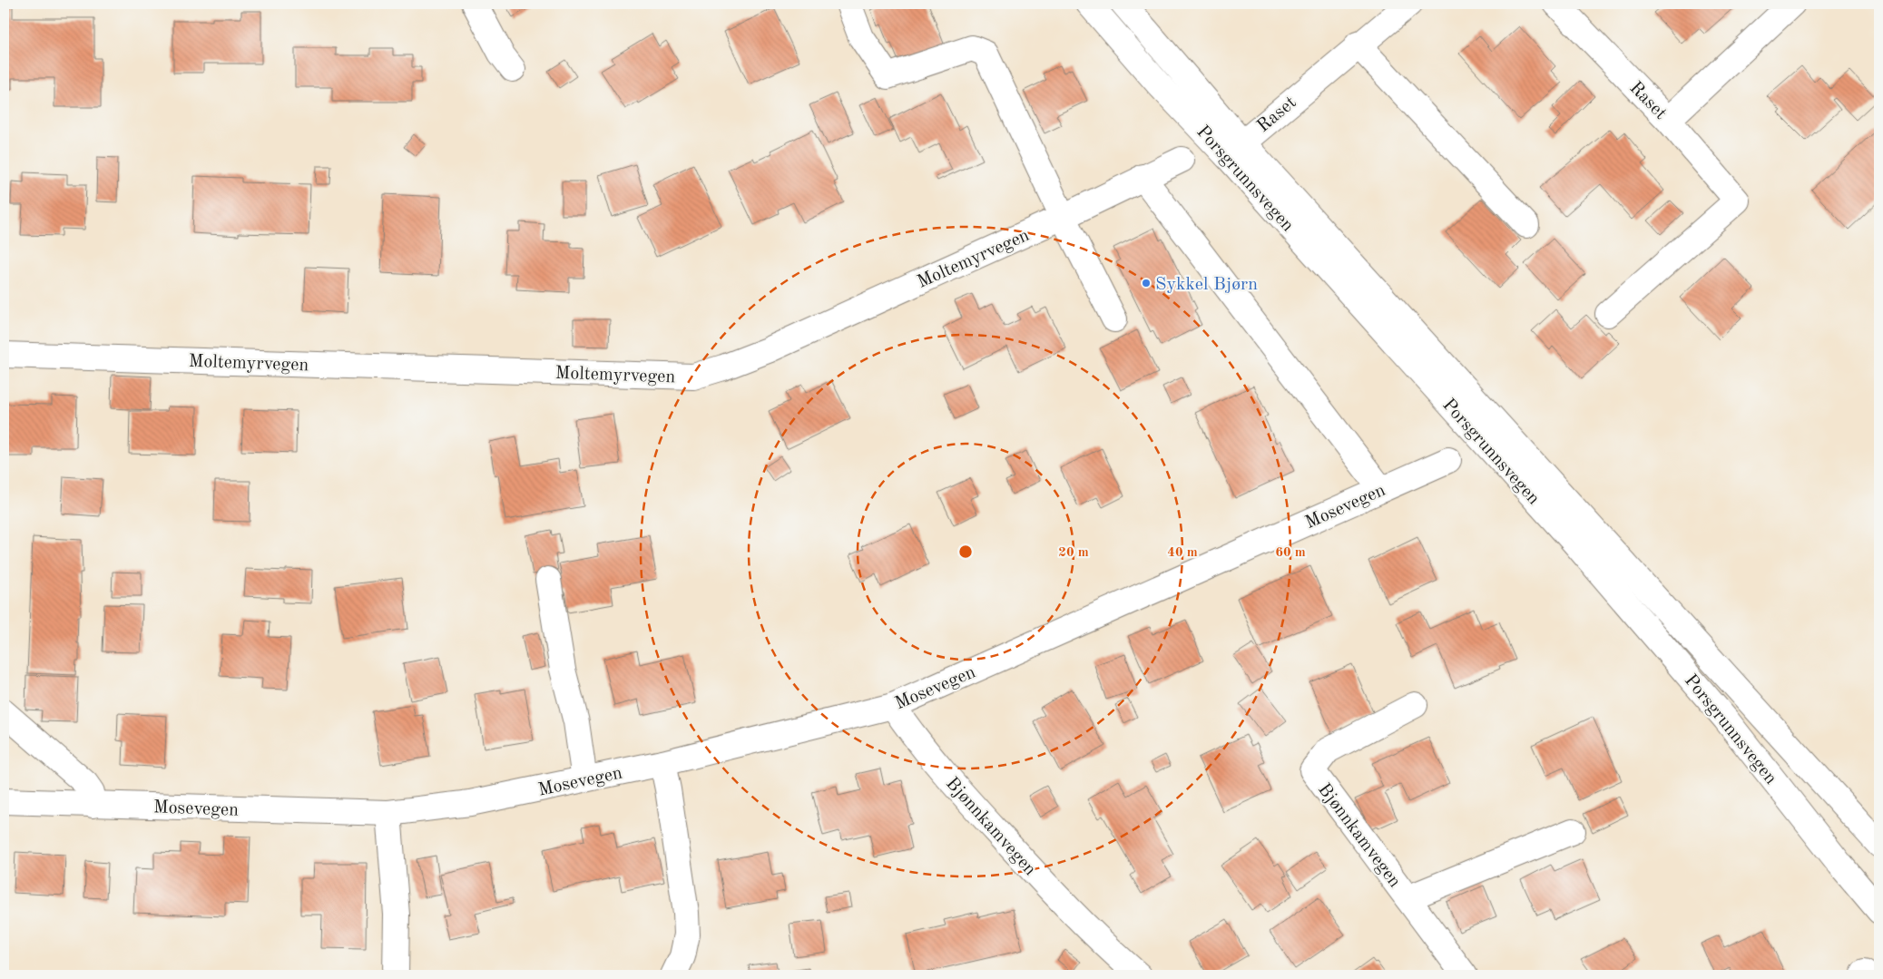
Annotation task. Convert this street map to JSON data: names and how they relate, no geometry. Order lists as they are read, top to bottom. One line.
{"streets":{"main road":["Raset","Porsgrunnsvegen","Moltemyrvegen","Mosevegen","Bjønnkamvegen"]},"crossings":[["Raset","Porsgrunnsvegen"],["Mosevegen","Bjønnkamvegen"]],"places":["Sykkel Bjørn"],"rings":["20 m","40 m","60 m"]}
